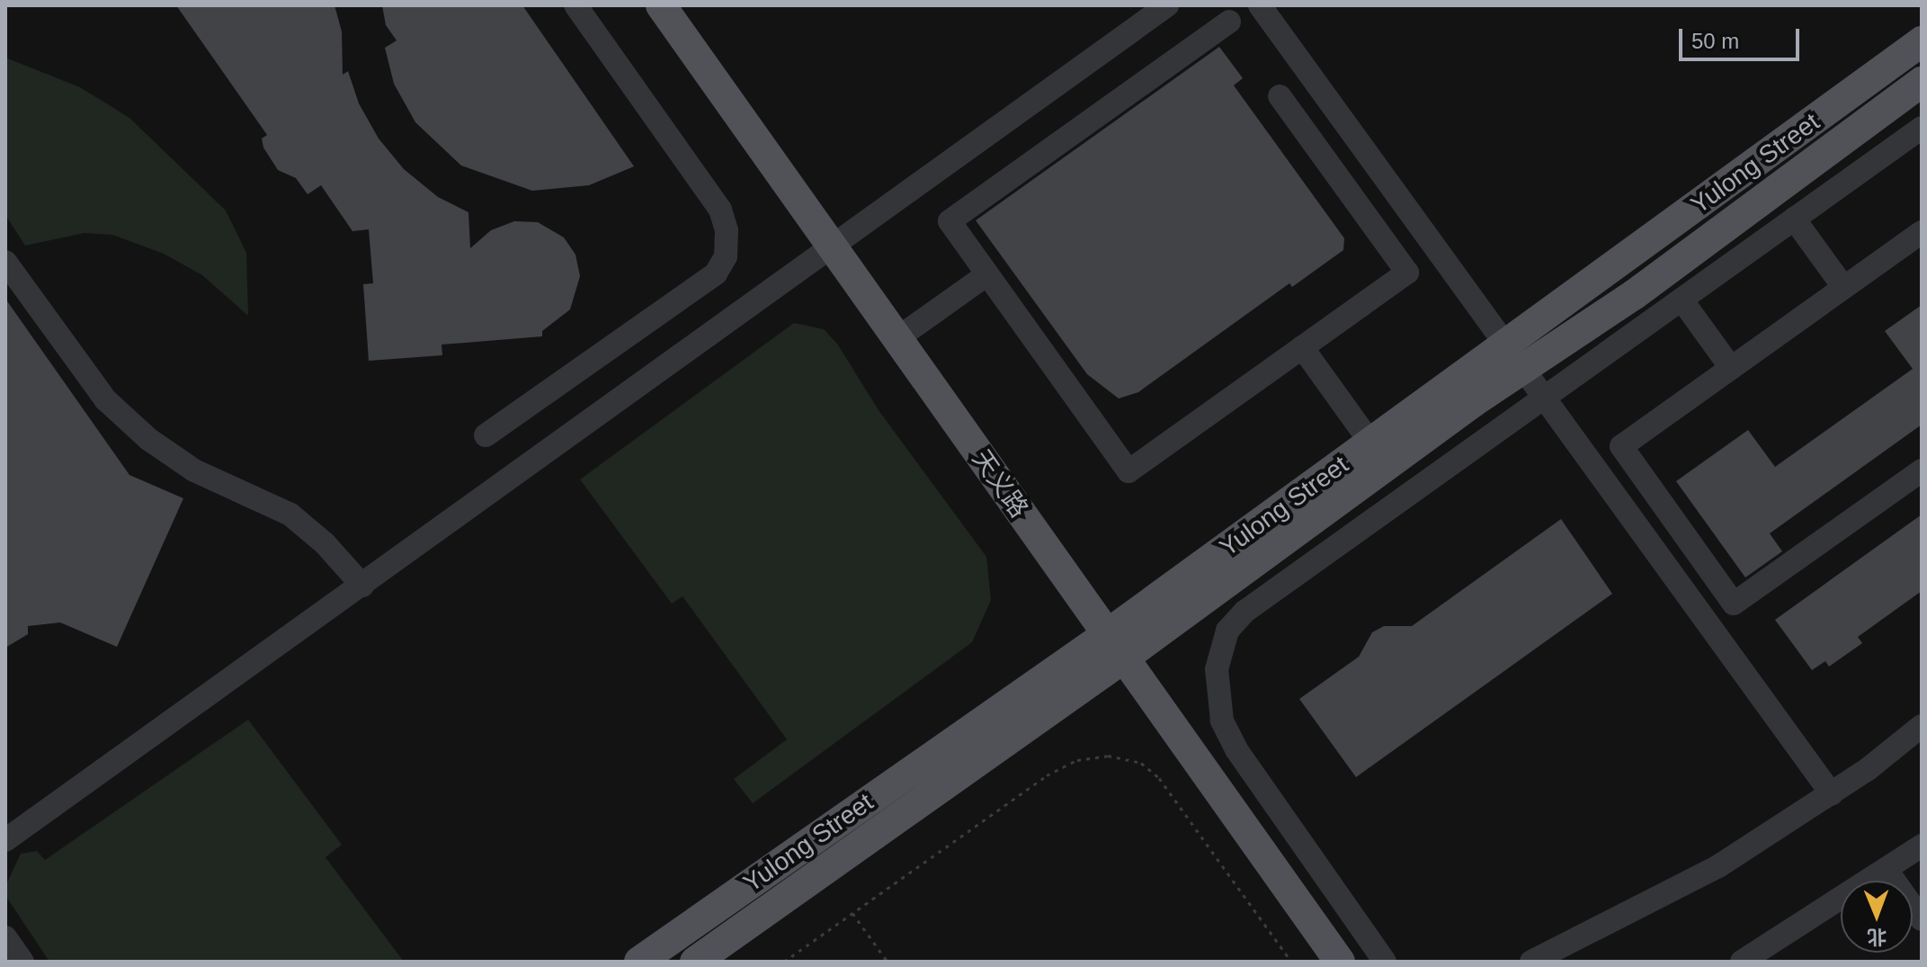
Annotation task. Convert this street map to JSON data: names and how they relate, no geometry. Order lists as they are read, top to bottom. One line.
{"streets":{"main road":["Yulong Street","天义路"]},"crossings":[["Yulong Street","天义路"]],"scale_bar":"50 m","north":"bottom"}
